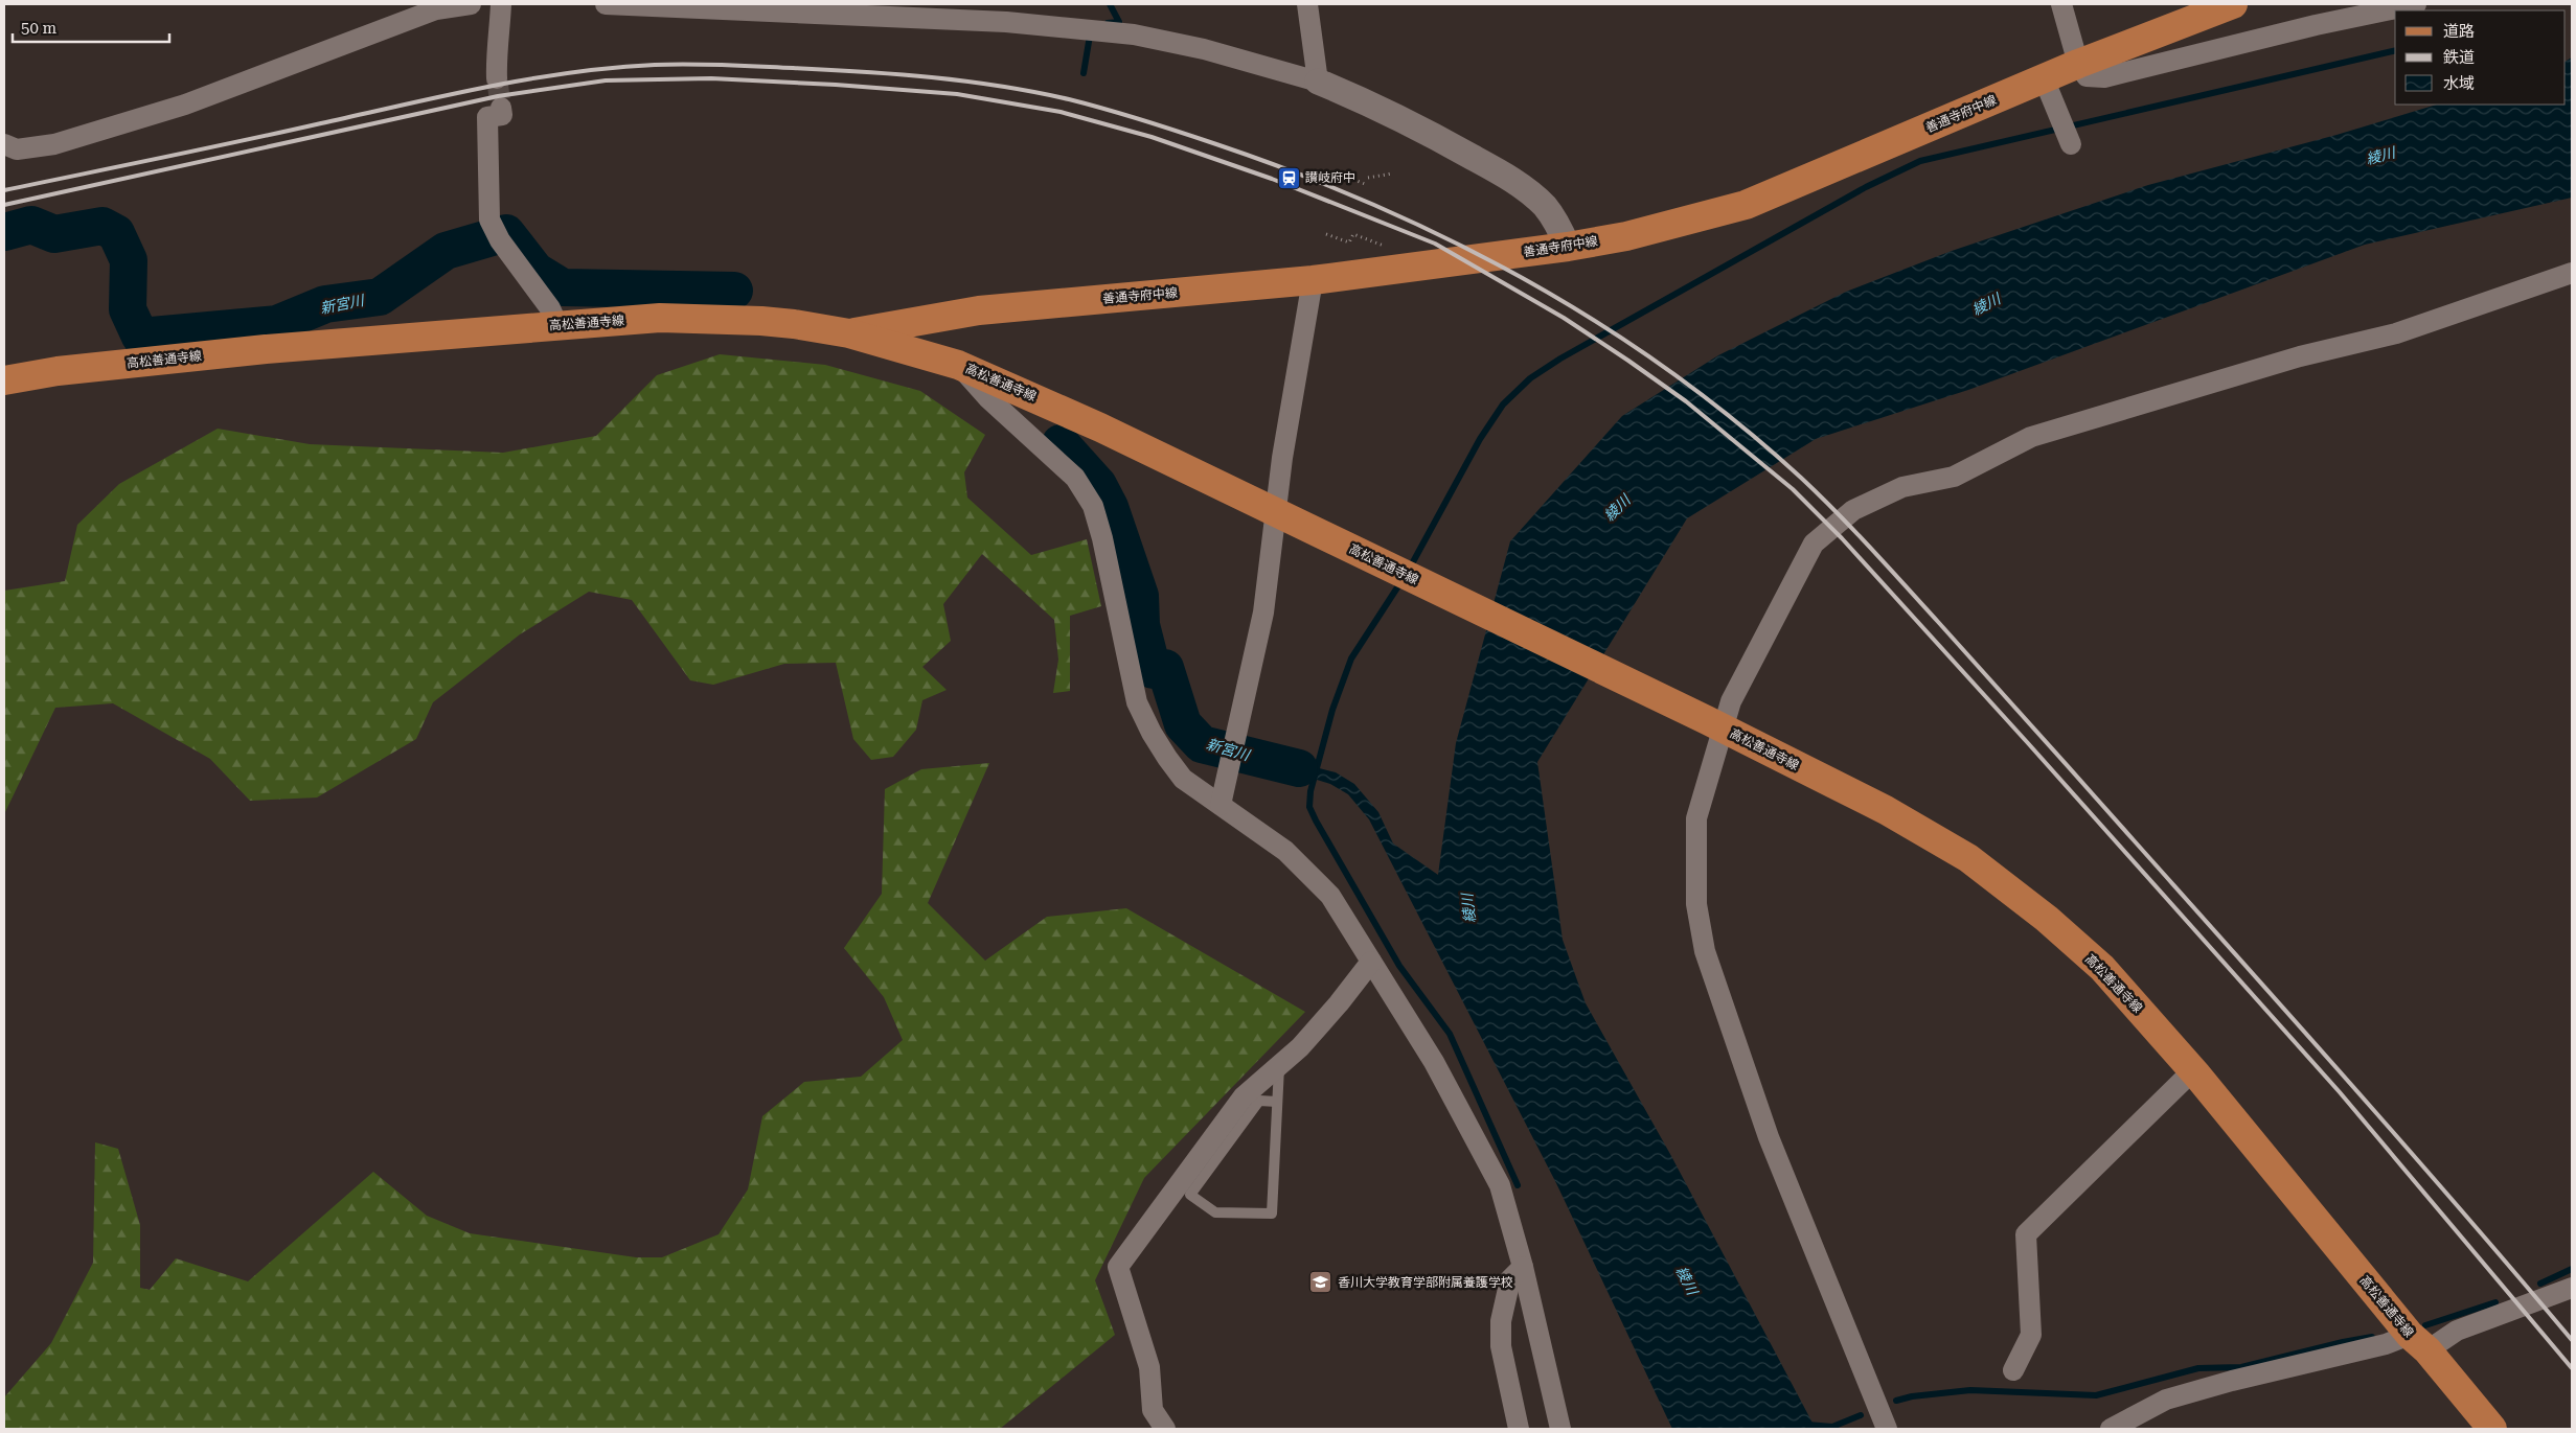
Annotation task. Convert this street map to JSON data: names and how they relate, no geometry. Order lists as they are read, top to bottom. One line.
{"streets":{"main road":["善通寺府中線","高松善通寺線"]},"crossings":[["善通寺府中線","高松善通寺線"]],"water":["綾川","新宮川"],"places":{"station":["讃岐府中"],"school or university":["香川大学教育学部附属養護学校"]},"legend":["道路","鉄道","水域"],"scale_bar":"50 m"}
